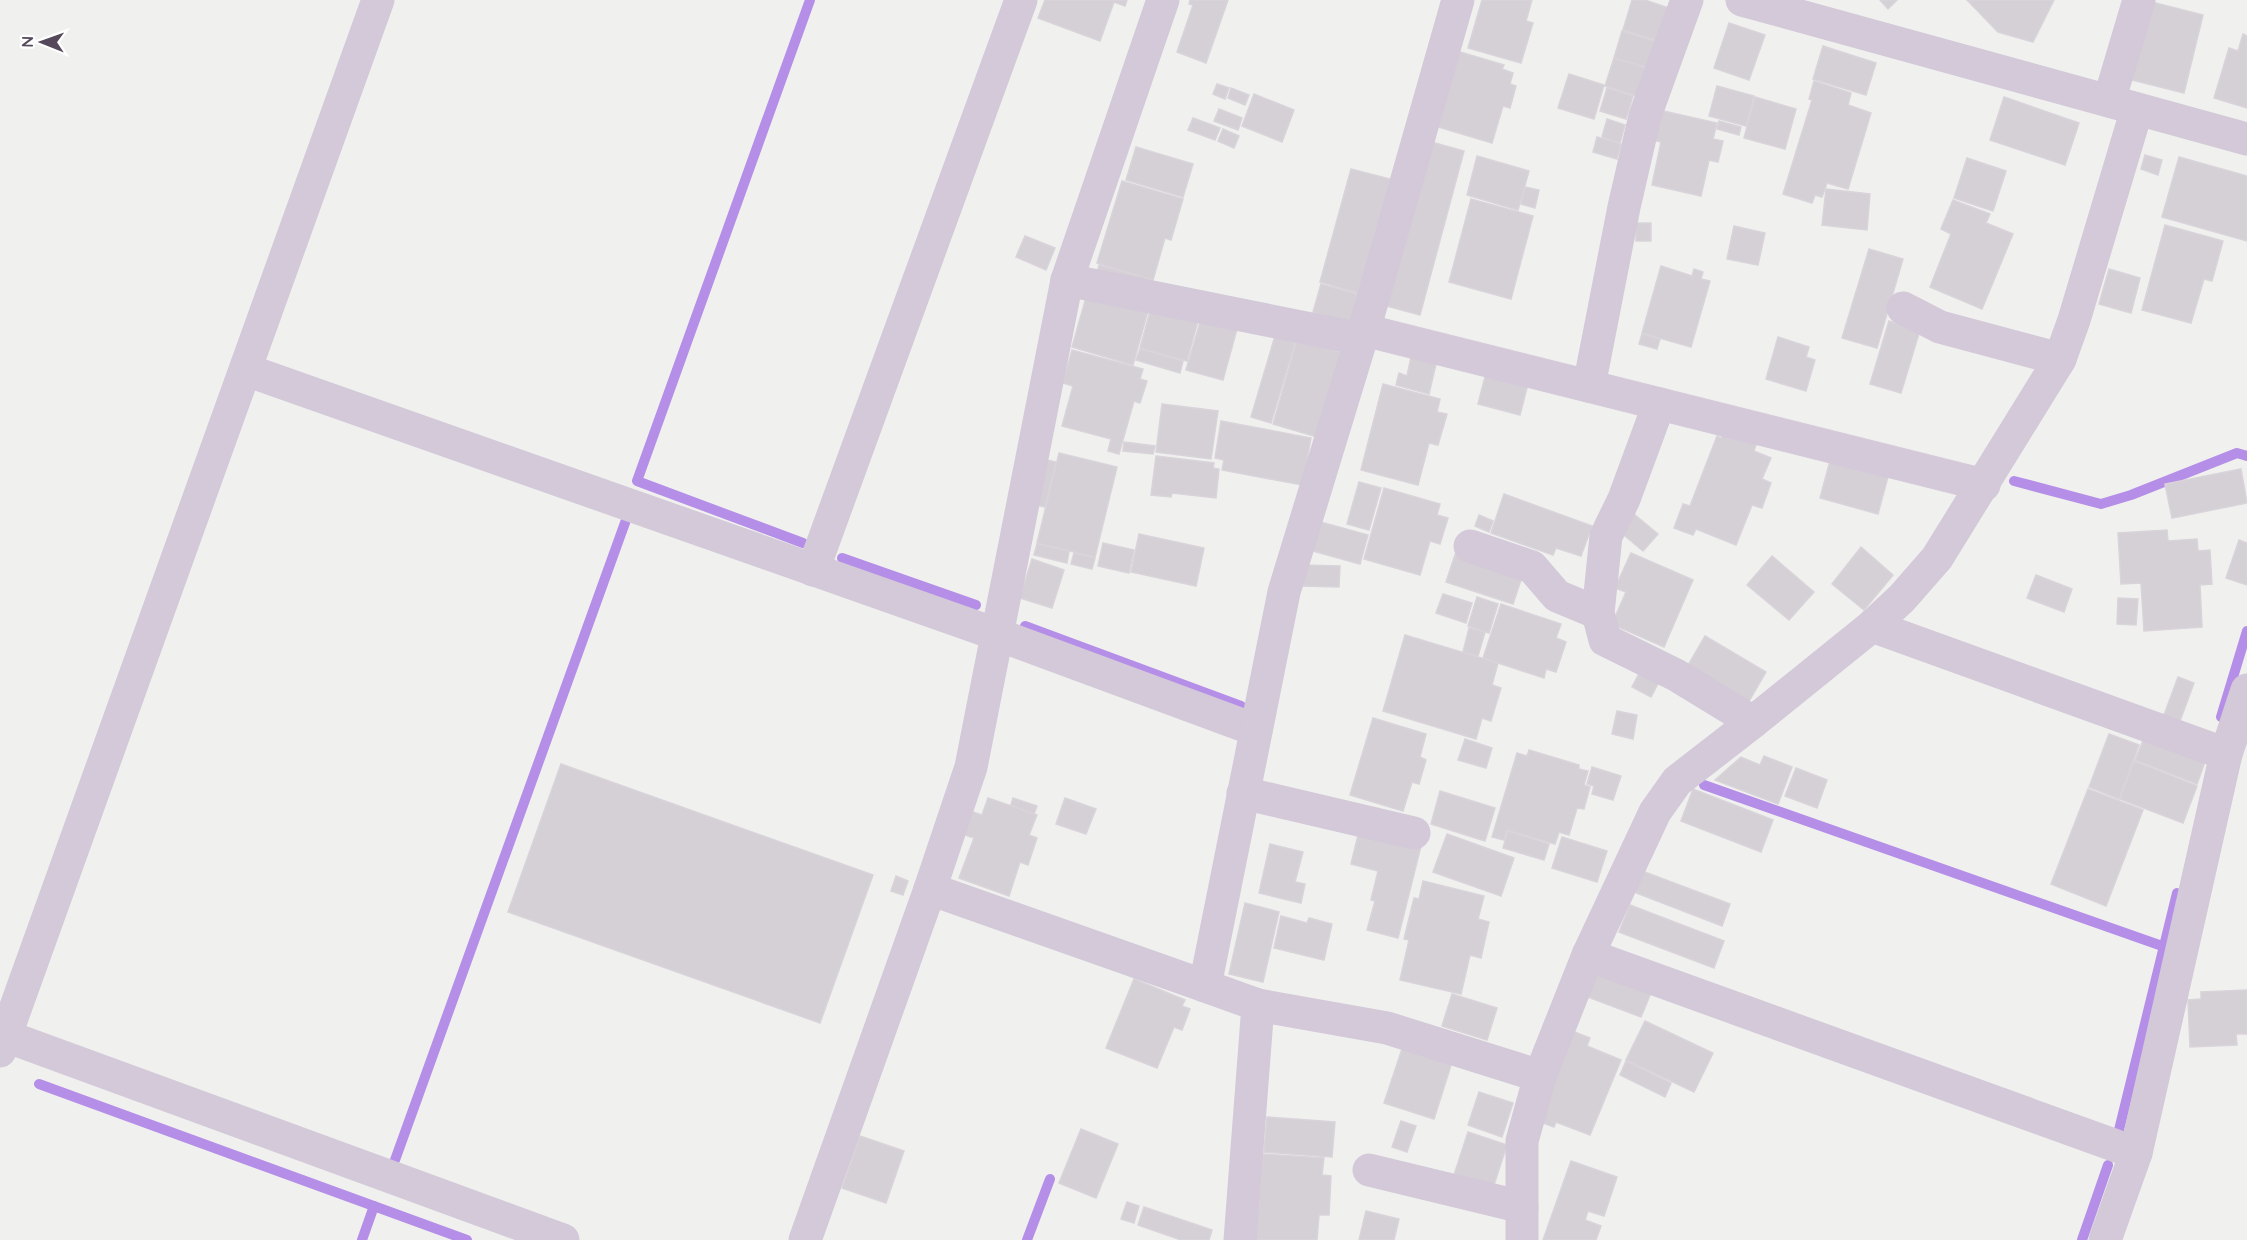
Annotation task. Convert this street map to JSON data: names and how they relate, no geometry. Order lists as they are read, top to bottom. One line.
{"north":"left"}
